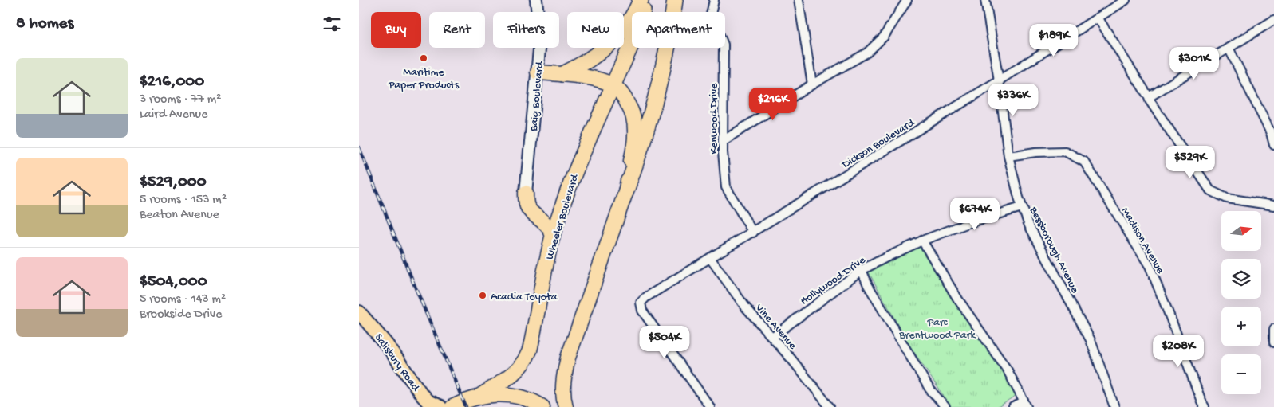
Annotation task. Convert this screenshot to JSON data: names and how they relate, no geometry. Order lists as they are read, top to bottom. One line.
{"streets":{"highway":["Wheeler Boulevard"],"main road":["Salisbury Road"],"street":["Baig Boulevard","Kenwood Drive","Dickson Boulevard","Madison Avenue","Bessborough Avenue","Hollywood Drive","Vine Avenue"]},"crossings":[["Kenwood Drive","Dickson Boulevard"],["Dickson Boulevard","Bessborough Avenue"],["Dickson Boulevard","Vine Avenue"],["Madison Avenue","Bessborough Avenue"],["Bessborough Avenue","Hollywood Drive"],["Hollywood Drive","Vine Avenue"]],"parks":["Parc Brentwood Park"],"places":["Maritime Paper Products","Acadia Toyota"],"north":"right","page":{"heading":"8 homes","chip":["Buy","Rent","Filters","New","Apartment"],"price":["$189K","$301K","$336K","$216K","$529K","$674K","$504K","$208K"],"list":[{"name":"$216,000","note":"3 rooms · 77 m² · Laird Avenue"},{"name":"$529,000","note":"5 rooms · 153 m² · Beaton Avenue"},{"name":"$504,000","note":"5 rooms · 143 m² · Brookside Drive"}],"map_buttons":["+","−"]}}
